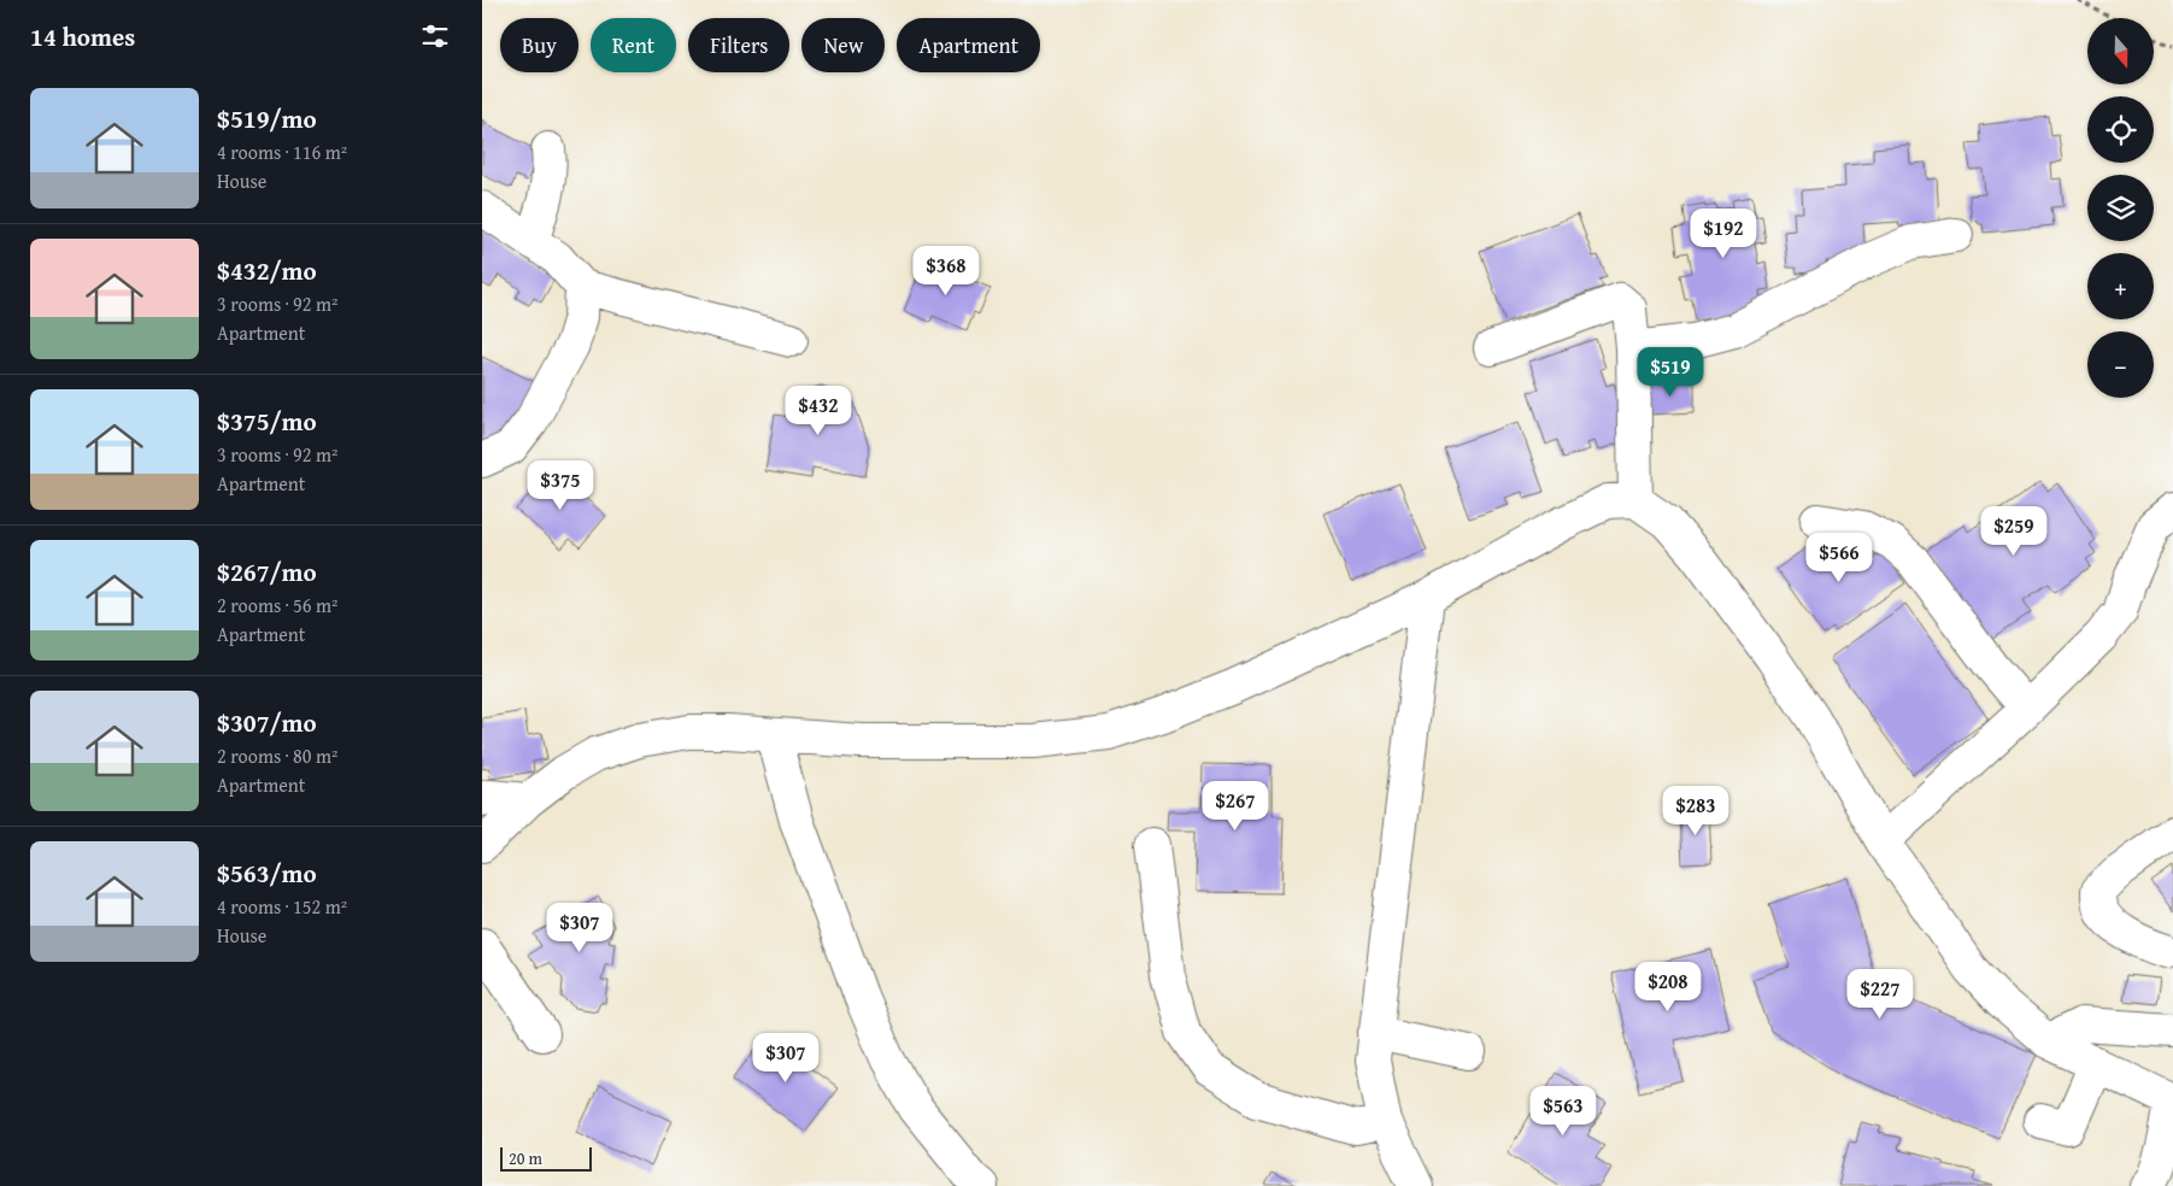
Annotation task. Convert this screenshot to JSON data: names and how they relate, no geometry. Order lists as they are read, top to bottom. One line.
{"scale_bar":"20 m","north":"bottom","page":{"heading":"14 homes","map_buttons":["+","−"],"chip":["Buy","Rent","Filters","New","Apartment"],"list":[{"name":"$519/mo","note":"4 rooms · 116 m² · House"},{"name":"$432/mo","note":"3 rooms · 92 m² · Apartment"},{"name":"$375/mo","note":"3 rooms · 92 m² · Apartment"},{"name":"$267/mo","note":"2 rooms · 56 m² · Apartment"},{"name":"$307/mo","note":"2 rooms · 80 m² · Apartment"},{"name":"$563/mo","note":"4 rooms · 152 m² · House"}],"price":["$192","$368","$519","$432","$375","$259","$566","$267","$283","$307","$208","$227","$307","$563"],"scale":"20 m"}}
